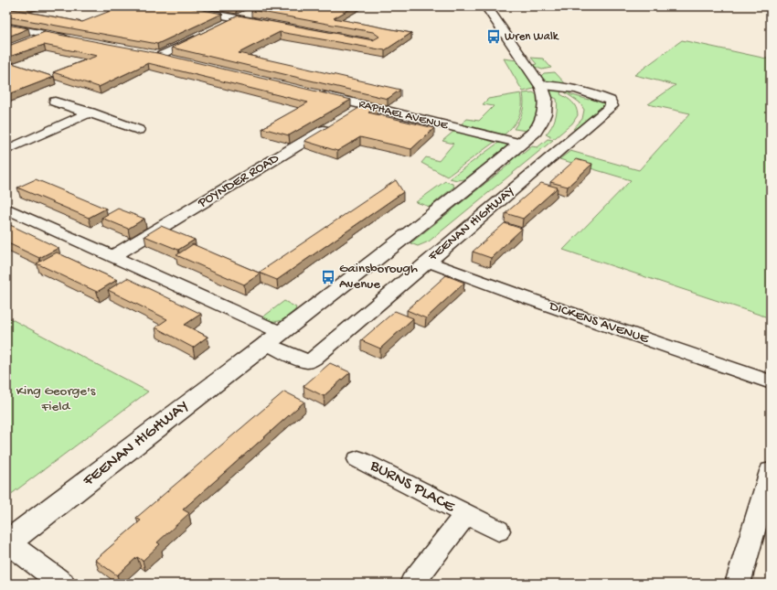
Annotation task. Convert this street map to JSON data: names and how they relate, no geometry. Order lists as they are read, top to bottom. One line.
{"streets":{"street":["RAPHAEL AVENUE","POYNDER ROAD","FEENAN HIGHWAY","DICKENS AVENUE","BURNS PLACE"]},"crossings":[["RAPHAEL AVENUE","FEENAN HIGHWAY"],["FEENAN HIGHWAY","DICKENS AVENUE"]],"parks":["King George's Field"],"places":{"bus stop":["Wren Walk","Gainsborough Avenue"]}}
